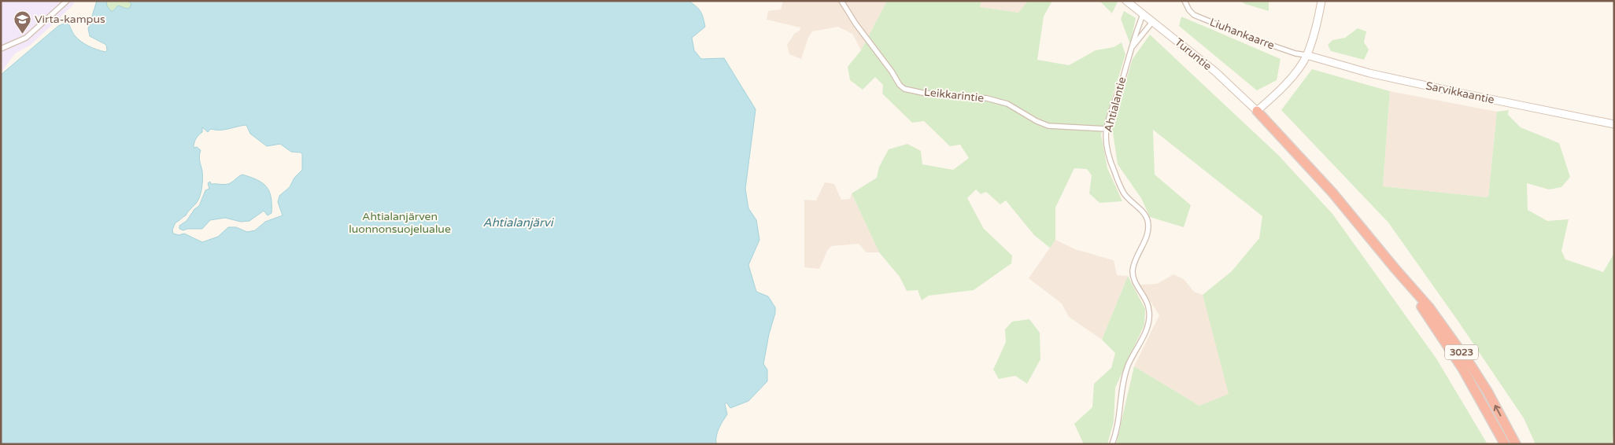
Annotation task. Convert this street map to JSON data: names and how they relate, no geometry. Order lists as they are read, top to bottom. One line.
{"streets":{"highway":["3023"],"main road":["Turuntie","Sarvikkaantie"],"street":["Liuhankaarre","Leikkarintie","Ahtialantie"]},"crossings":[["Liuhankaarre","Sarvikkaantie"],["Turuntie","Ahtialantie"],["Turuntie","3023"],["Leikkarintie","Ahtialantie"]],"water":["Ahtialanjärvi"],"parks":["Ahtialanjärven luonnonsuojelualue"],"places":{"school or university":["Virta-kampus"]}}
